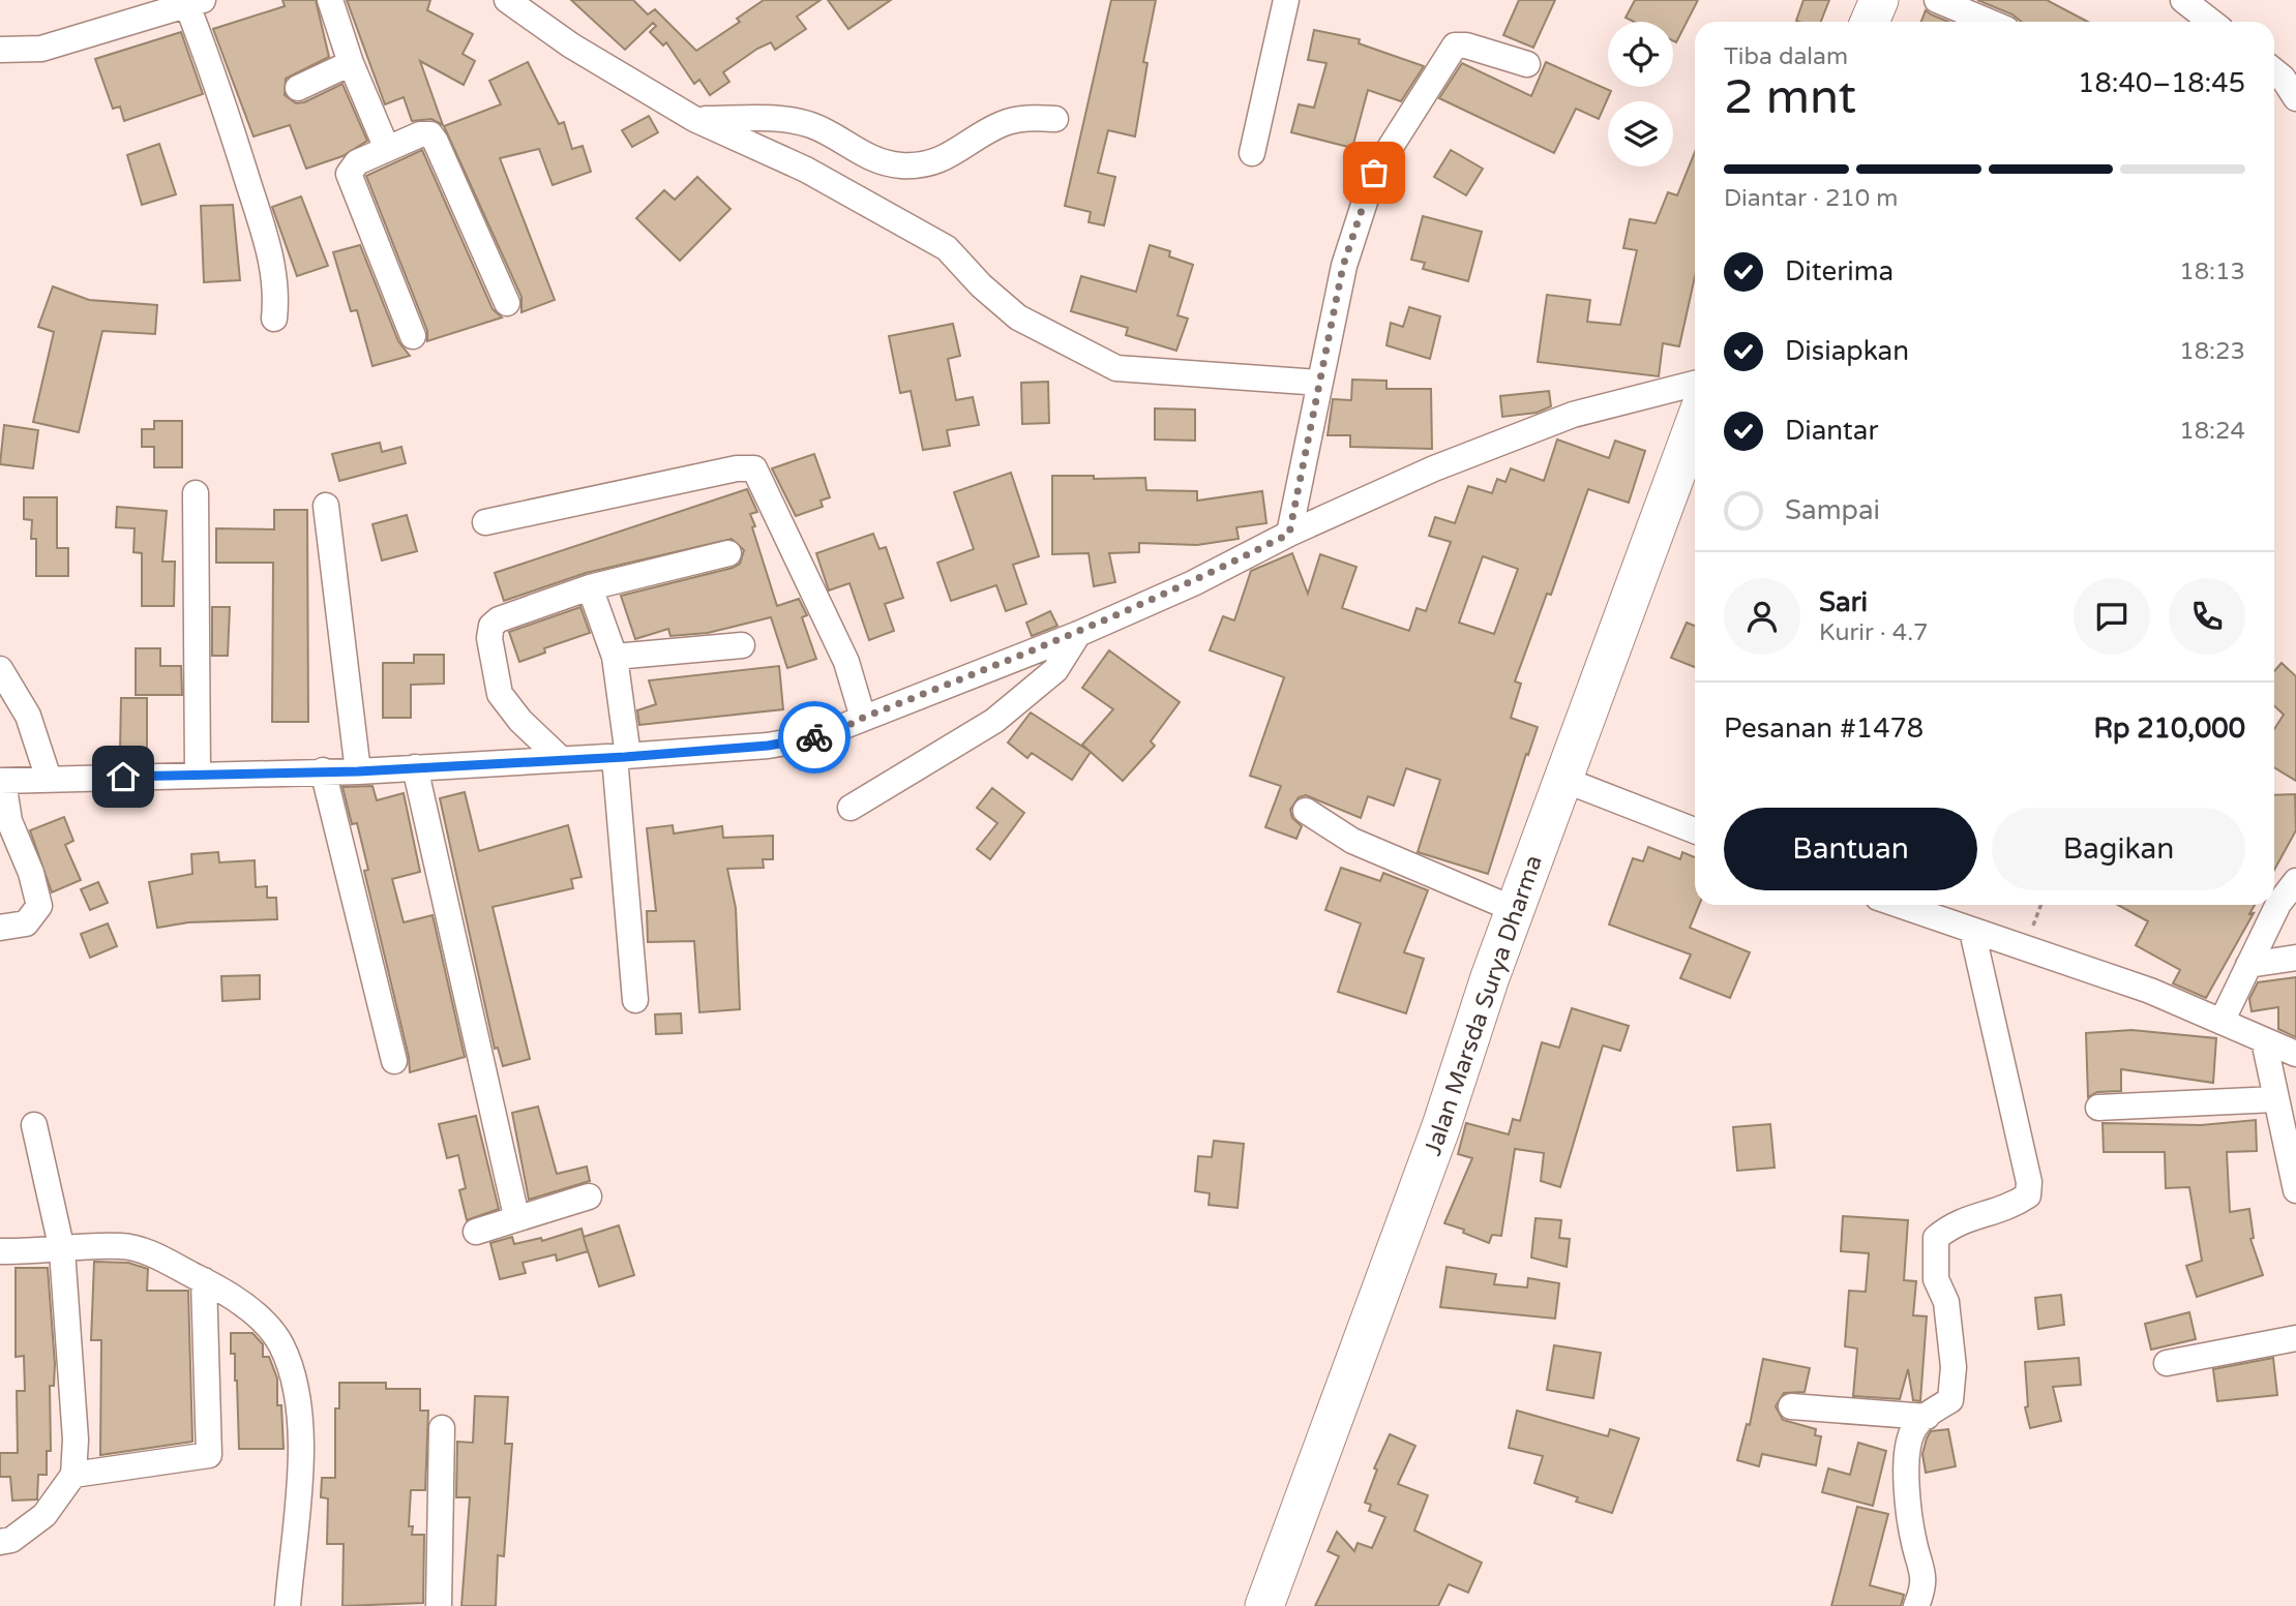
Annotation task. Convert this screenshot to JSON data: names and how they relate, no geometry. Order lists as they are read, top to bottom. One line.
{"streets":{"highway":["Jalan Marsda Surya Dharma"]},"page":{"heading":["2 mnt","Tiba dalam","18:40–18:45"],"panel":["Sari","Kurir · 4.7","Pesanan #1478","Rp 210,000"],"bar":"Diantar · 210 m","list":[["Diterima","18:13"],["Disiapkan","18:23"],["Diantar","18:24"],"Sampai"],"buttons":["Bantuan","Bagikan"]}}
